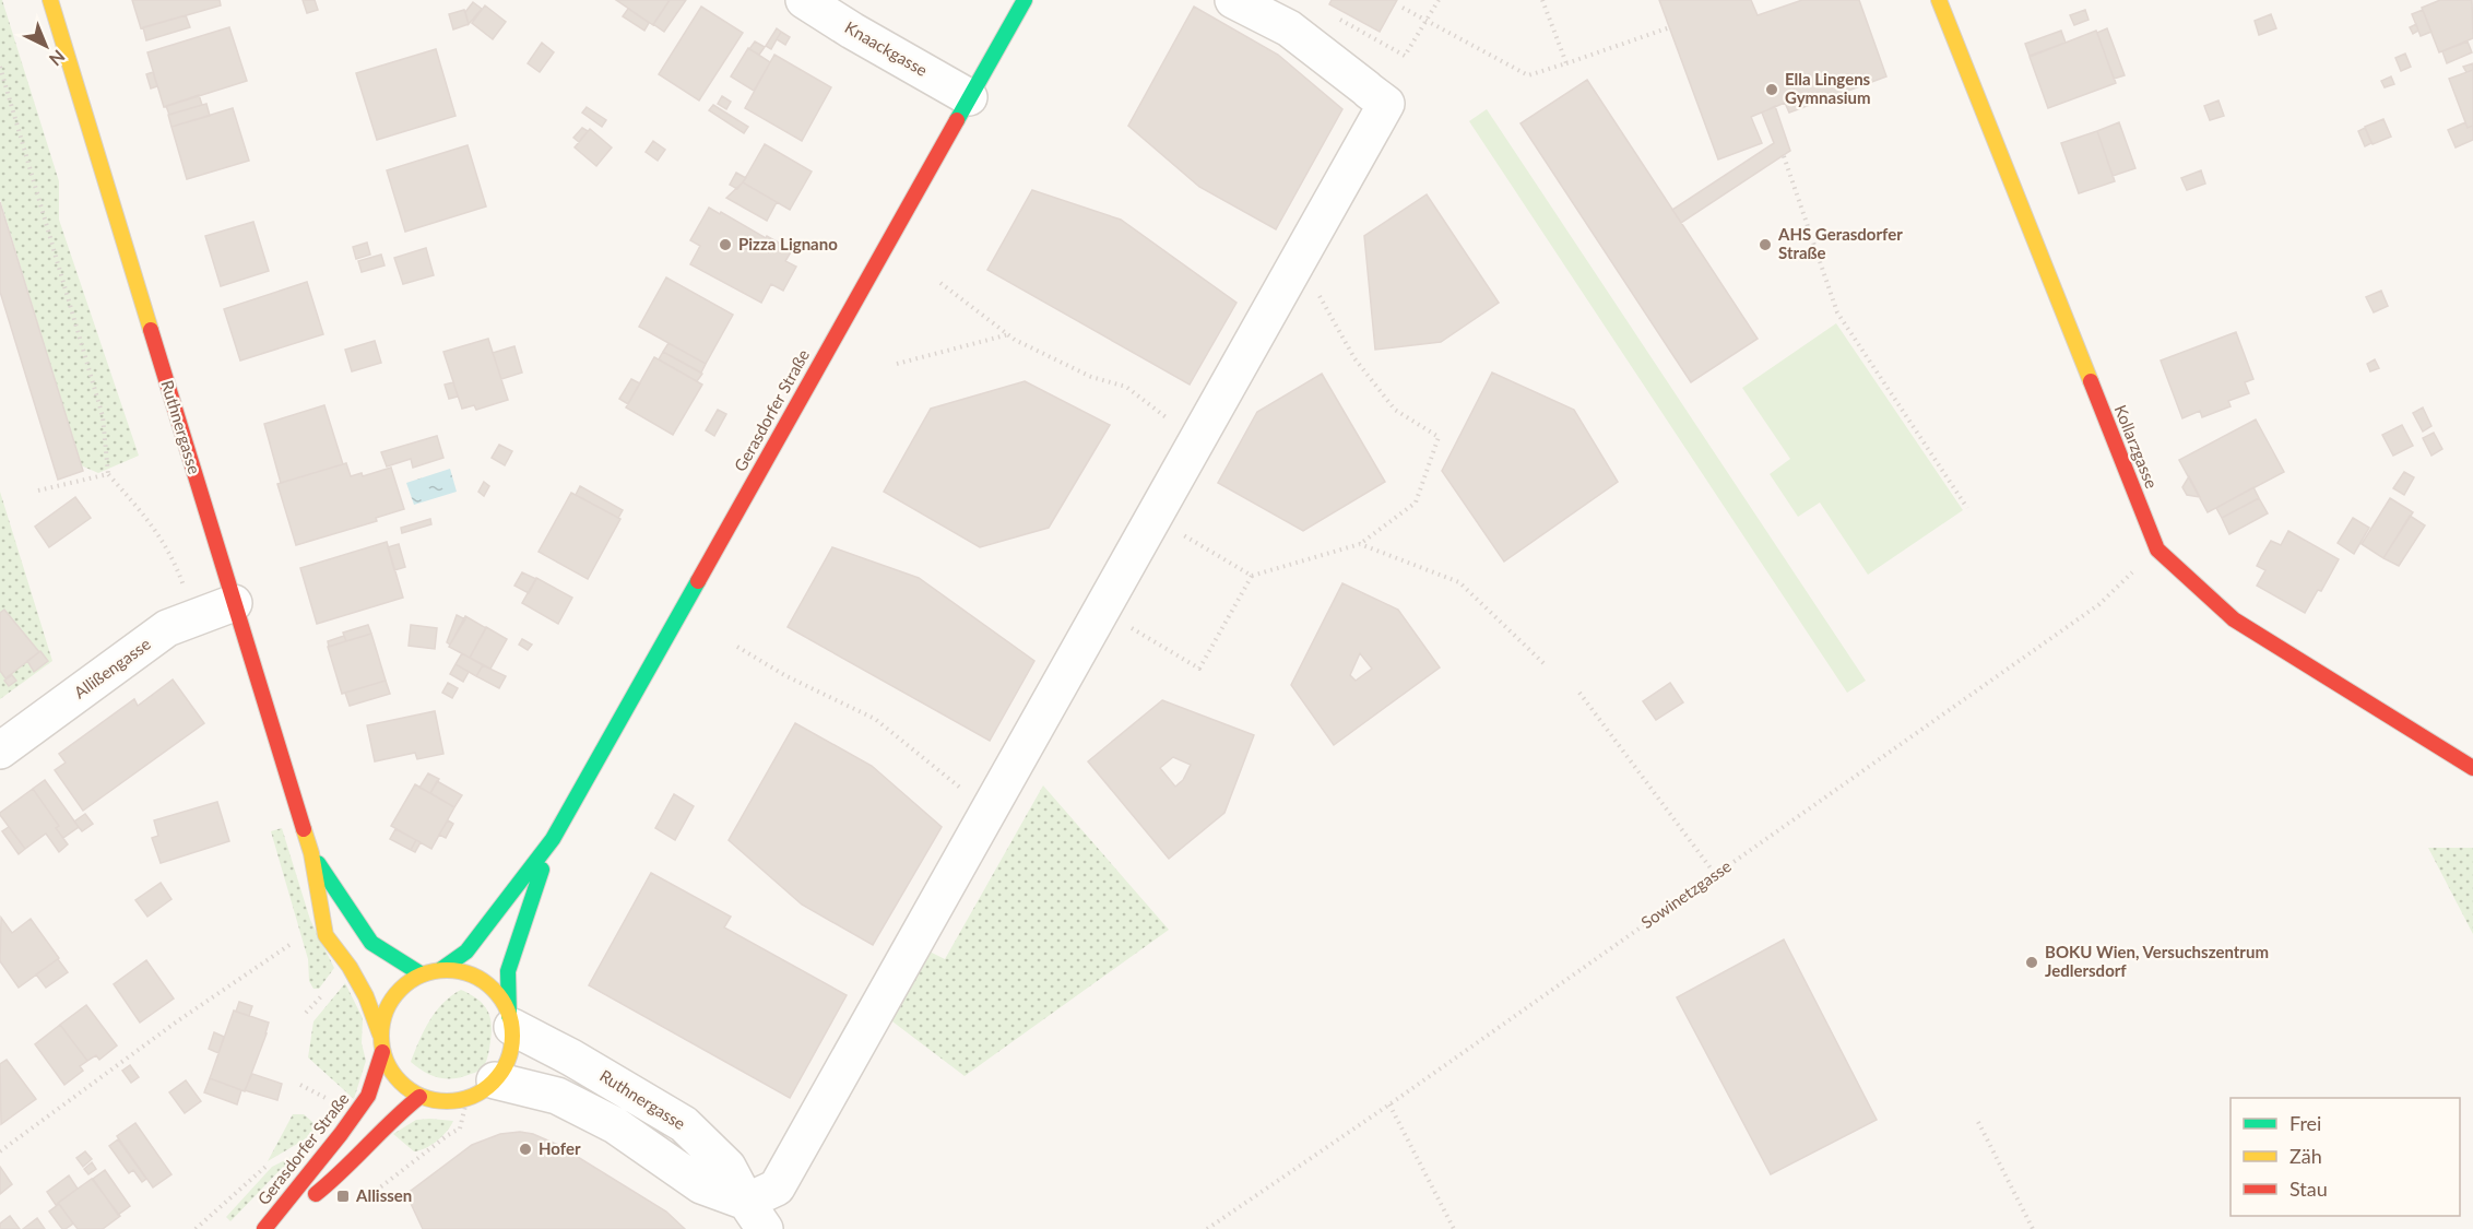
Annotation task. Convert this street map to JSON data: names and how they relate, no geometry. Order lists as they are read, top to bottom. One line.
{"streets":{"street":["Knaackgasse","Gerasdorfer Straße","Ruthnergasse","Kollarzgasse","Allißengasse"],"path":["Sowinetzgasse"]},"crossings":[["Knaackgasse","Gerasdorfer Straße"],["Gerasdorfer Straße","Ruthnergasse"],["Ruthnergasse","Allißengasse"],["Kollarzgasse","Sowinetzgasse"]],"places":{"other":["Ella Lingens Gymnasium","Pizza Lignano","AHS Gerasdorfer Straße","BOKU Wien, Versuchszentrum Jedlersdorf","Hofer"],"transit":["Allissen"]},"legend":["Frei","Zäh","Stau"],"north":"bottom right"}
